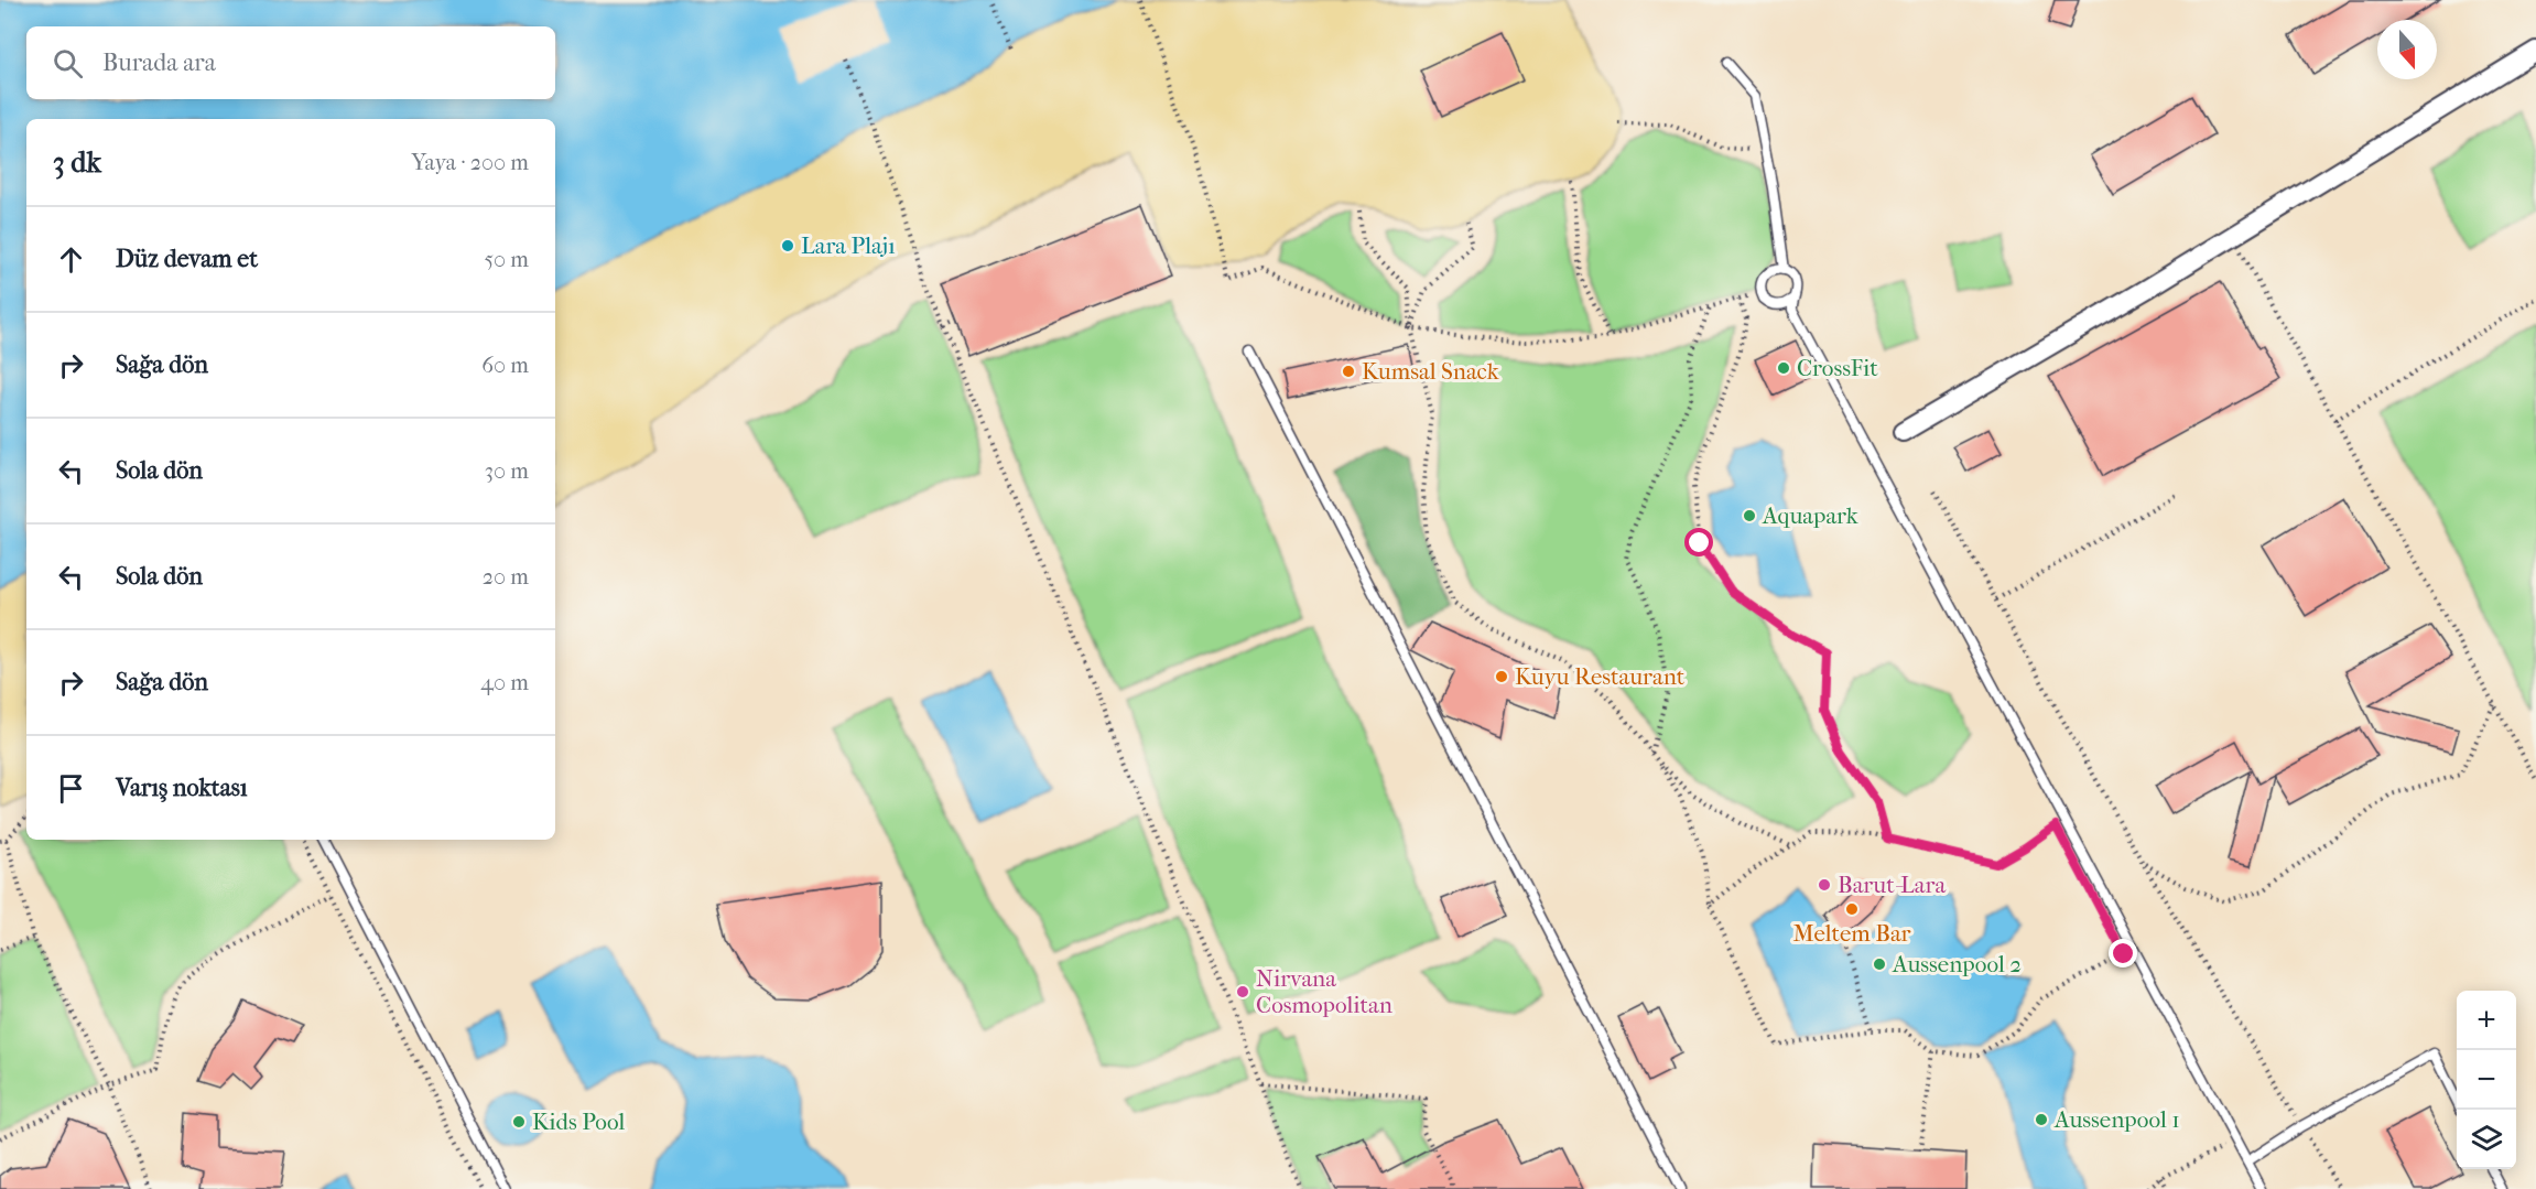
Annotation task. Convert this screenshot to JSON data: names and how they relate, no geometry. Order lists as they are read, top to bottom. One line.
{"places":["Lara Plajı","CrossFit","Kumsal Snack","Aquapark","Kuyu Restaurant","Barut-Lara","Meltem Bar","Aussenpool 2","Nirvana Cosmopolitan","Aussenpool 1","Kids Pool"],"north":"bottom","page":{"search":"Burada ara","heading":["3 dk","Yaya · 200 m"],"list":[["Düz devam et","50 m"],["Sağa dön","60 m"],["Sola dön","30 m"],["Sola dön","20 m"],["Sağa dön","40 m"],"Varış noktası"],"map_buttons":["+","−"]}}
